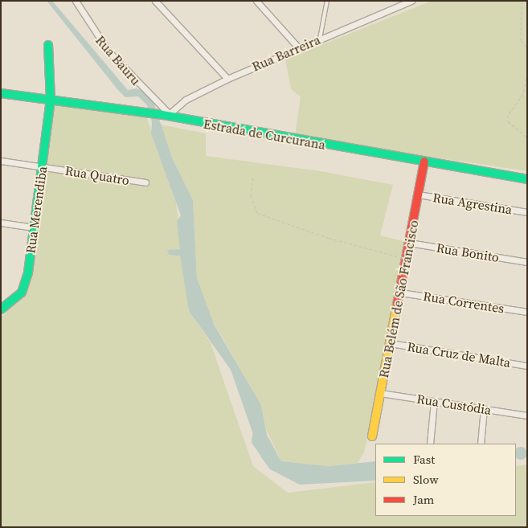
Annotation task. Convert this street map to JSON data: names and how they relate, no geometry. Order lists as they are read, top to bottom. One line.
{"streets":{"street":["Rua Barreira","Rua Bauru","Estrada de Curcurana","Rua Quatro","Rua Agrestina","Rua Merendiba","Rua Bonito","Rua Belém de São Francisco","Rua Correntes","Rua Cruz de Malta","Rua Custódia"]},"crossings":[["Rua Barreira","Rua Bauru"],["Rua Barreira","Estrada de Curcurana"],["Rua Bauru","Estrada de Curcurana"],["Estrada de Curcurana","Rua Merendiba"],["Estrada de Curcurana","Rua Belém de São Francisco"],["Rua Quatro","Rua Merendiba"],["Rua Agrestina","Rua Belém de São Francisco"],["Rua Bonito","Rua Belém de São Francisco"],["Rua Belém de São Francisco","Rua Correntes"],["Rua Belém de São Francisco","Rua Cruz de Malta"],["Rua Belém de São Francisco","Rua Custódia"]],"legend":["Fast","Slow","Jam"]}
